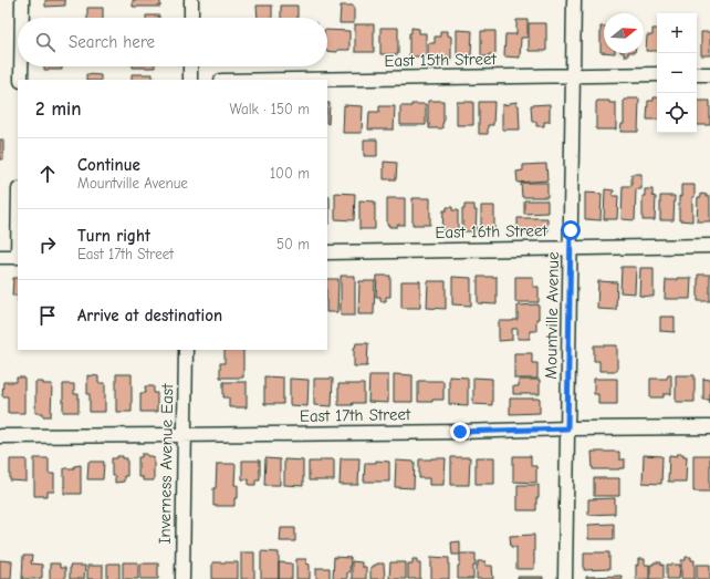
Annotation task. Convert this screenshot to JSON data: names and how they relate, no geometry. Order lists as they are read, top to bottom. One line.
{"streets":{"street":["East 15th Street","East 16th Street","Mountville Avenue","East 17th Street","Inverness Avenue East"]},"crossings":[["East 15th Street","Mountville Avenue"],["East 16th Street","Mountville Avenue"],["Mountville Avenue","East 17th Street"],["East 17th Street","Inverness Avenue East"]],"north":"right","page":{"map_buttons":["+","−"],"search":"Search here","heading":["2 min","Walk · 150 m"],"list":[["Continue","Mountville Avenue","100 m"],["Turn right","East 17th Street","50 m"],"Arrive at destination"]}}
